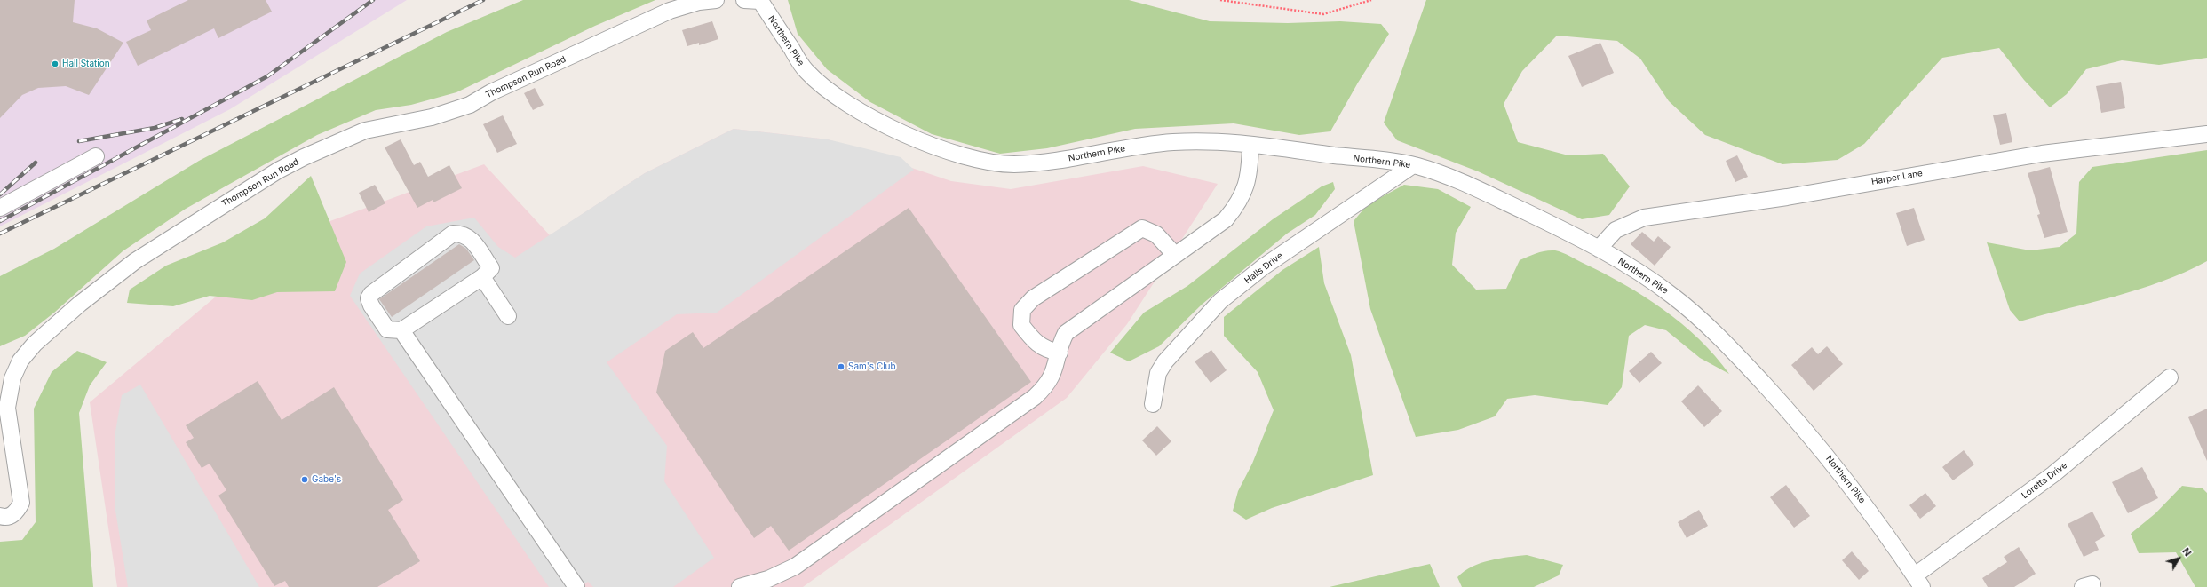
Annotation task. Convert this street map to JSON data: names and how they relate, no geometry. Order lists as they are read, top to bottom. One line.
{"streets":{"street":["Northern Pike","Thompson Run Road","Harper Lane","Halls Drive","Loretta Drive"]},"crossings":[["Northern Pike","Harper Lane"],["Northern Pike","Halls Drive"],["Northern Pike","Loretta Drive"]],"places":["Hall Station","Sam's Club","Gabe's"],"north":"top right"}
